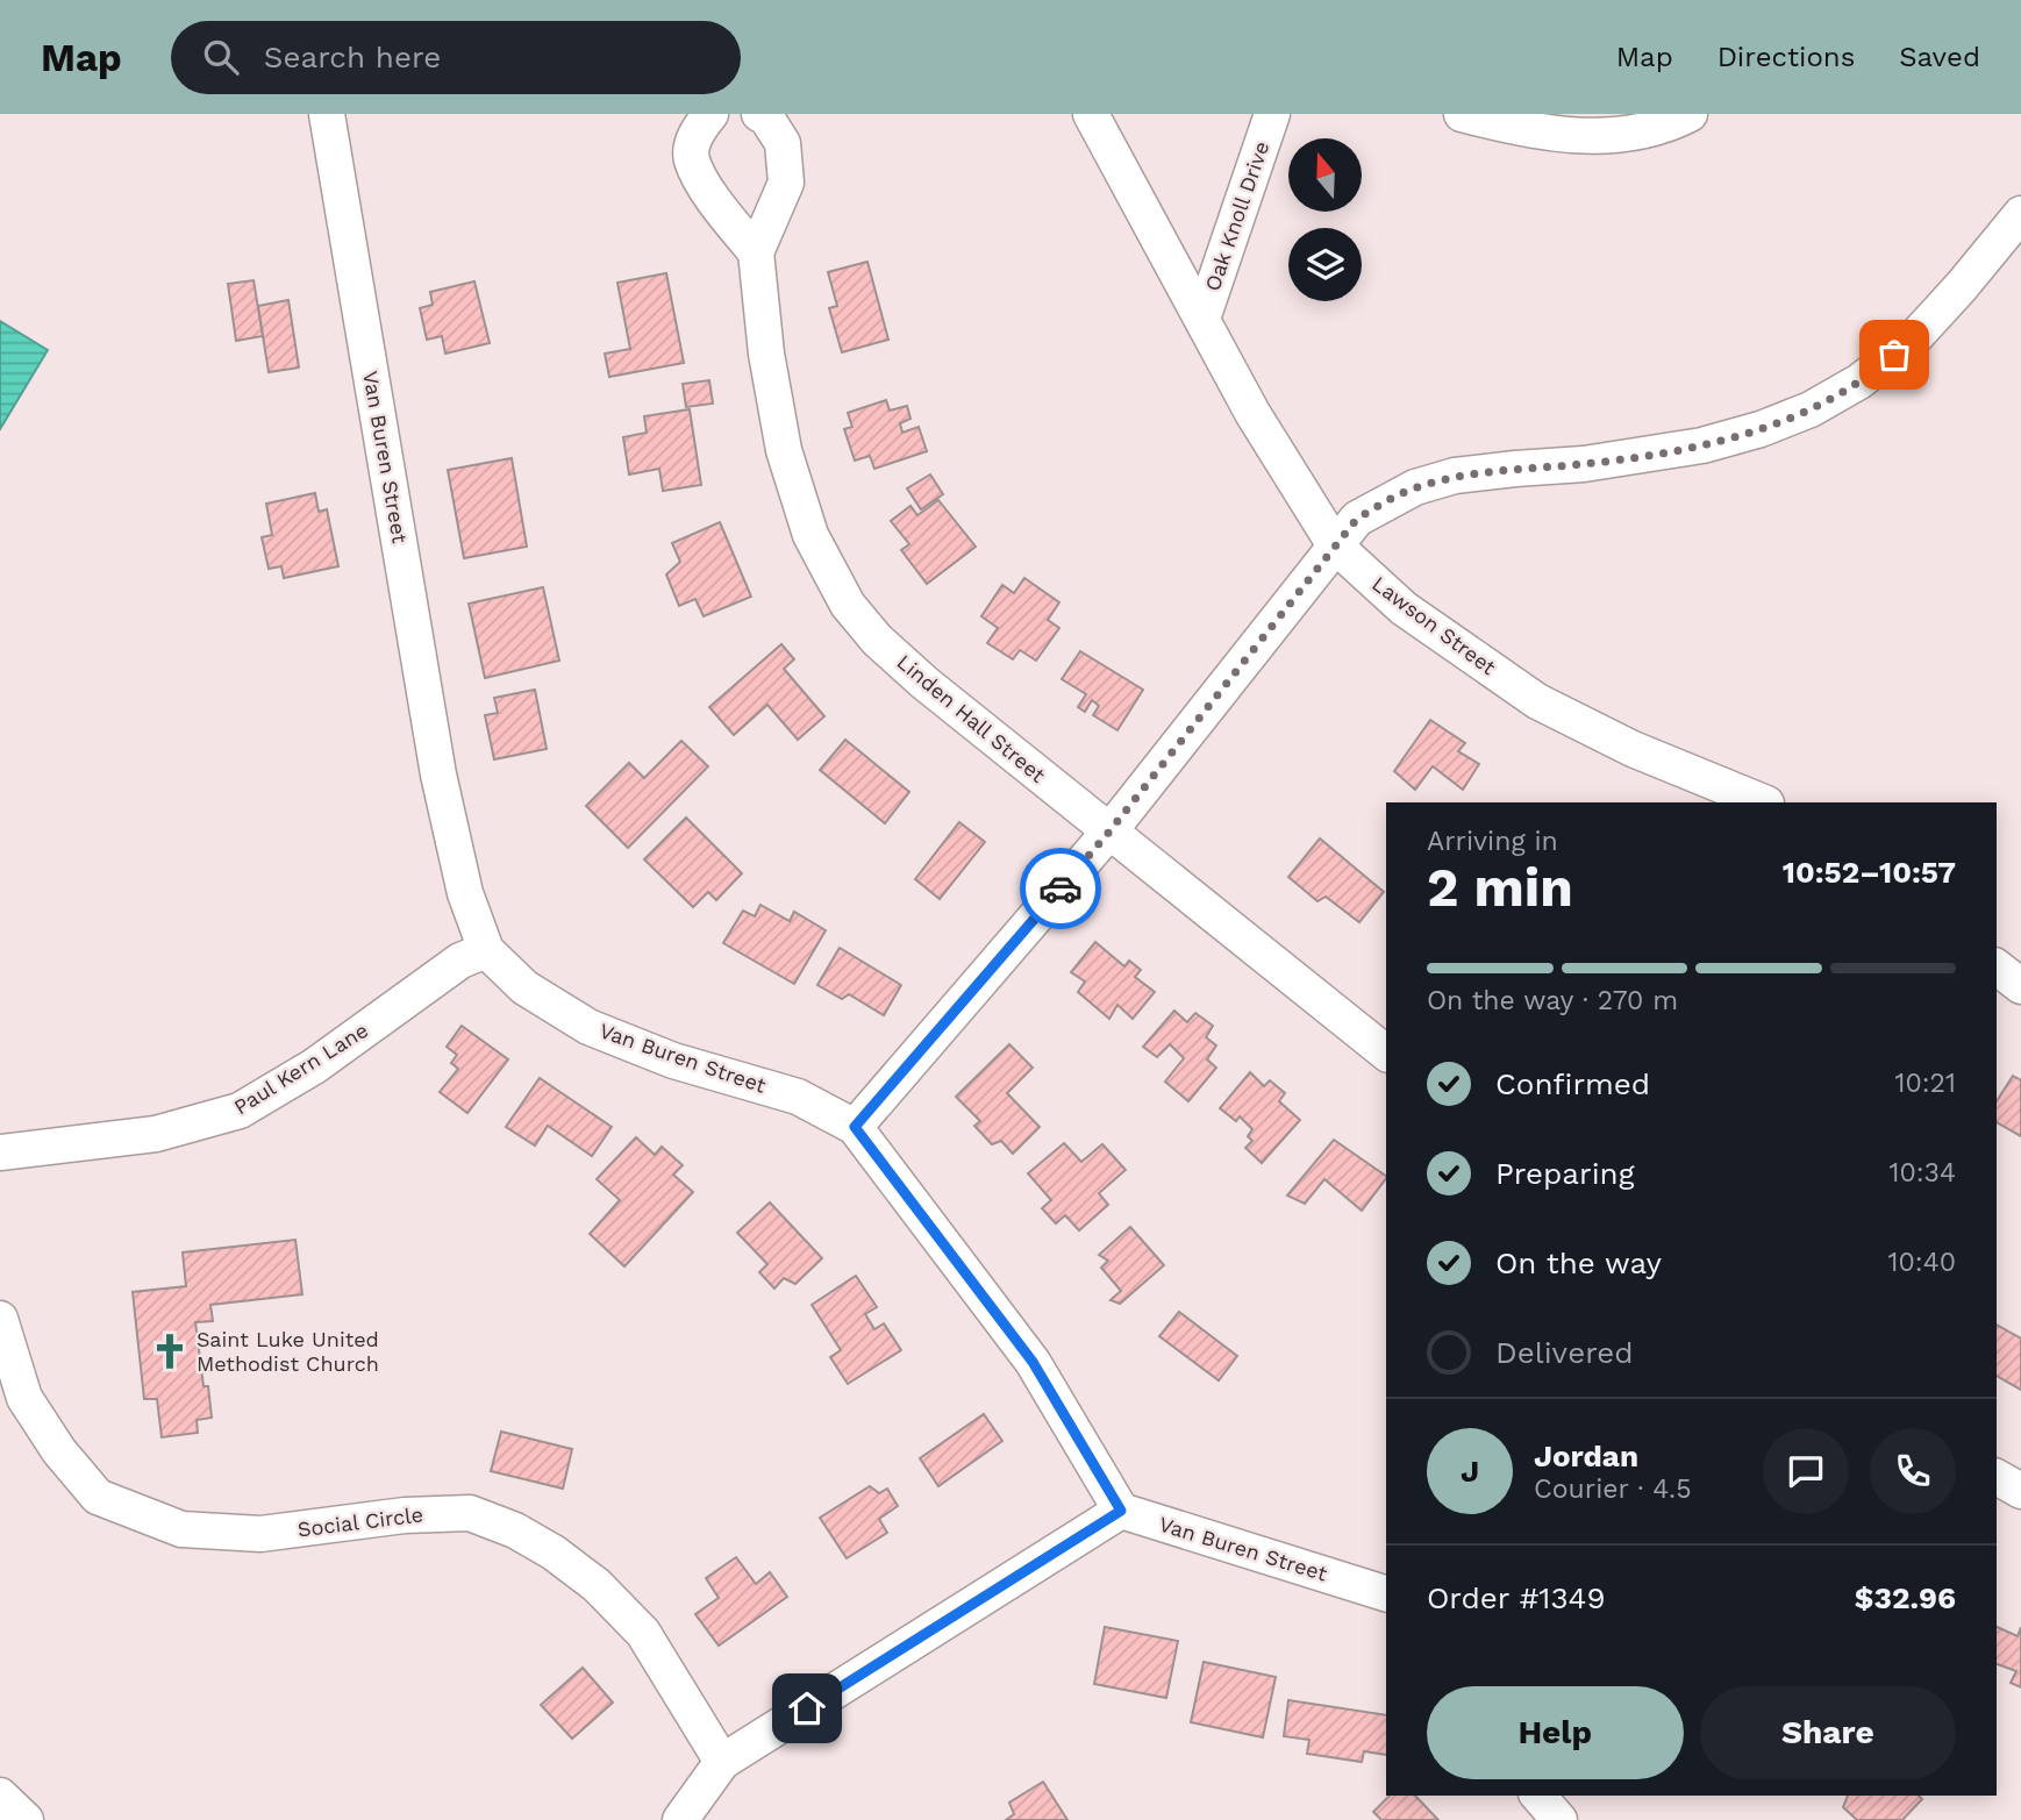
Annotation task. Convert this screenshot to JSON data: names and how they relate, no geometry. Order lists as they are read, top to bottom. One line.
{"streets":{"street":["Oak Knoll Drive","Van Buren Street","Lawson Street","Linden Hall Street","Paul Kern Lane","Social Circle"]},"crossings":[["Oak Knoll Drive","Lawson Street"],["Van Buren Street","Paul Kern Lane"]],"places":{"church":["Saint Luke United Methodist Church"]},"north":"top","page":{"header":"Map","search":"Search here","nav":["Map","Directions","Saved"],"heading":["2 min","Arriving in","10:52–10:57"],"panel":["Jordan","Courier · 4.5","Order #1349","$32.96"],"bar":"On the way · 270 m","list":[["Confirmed","10:21"],["Preparing","10:34"],["On the way","10:40"],"Delivered"],"round":"J","buttons":["Help","Share"]}}
